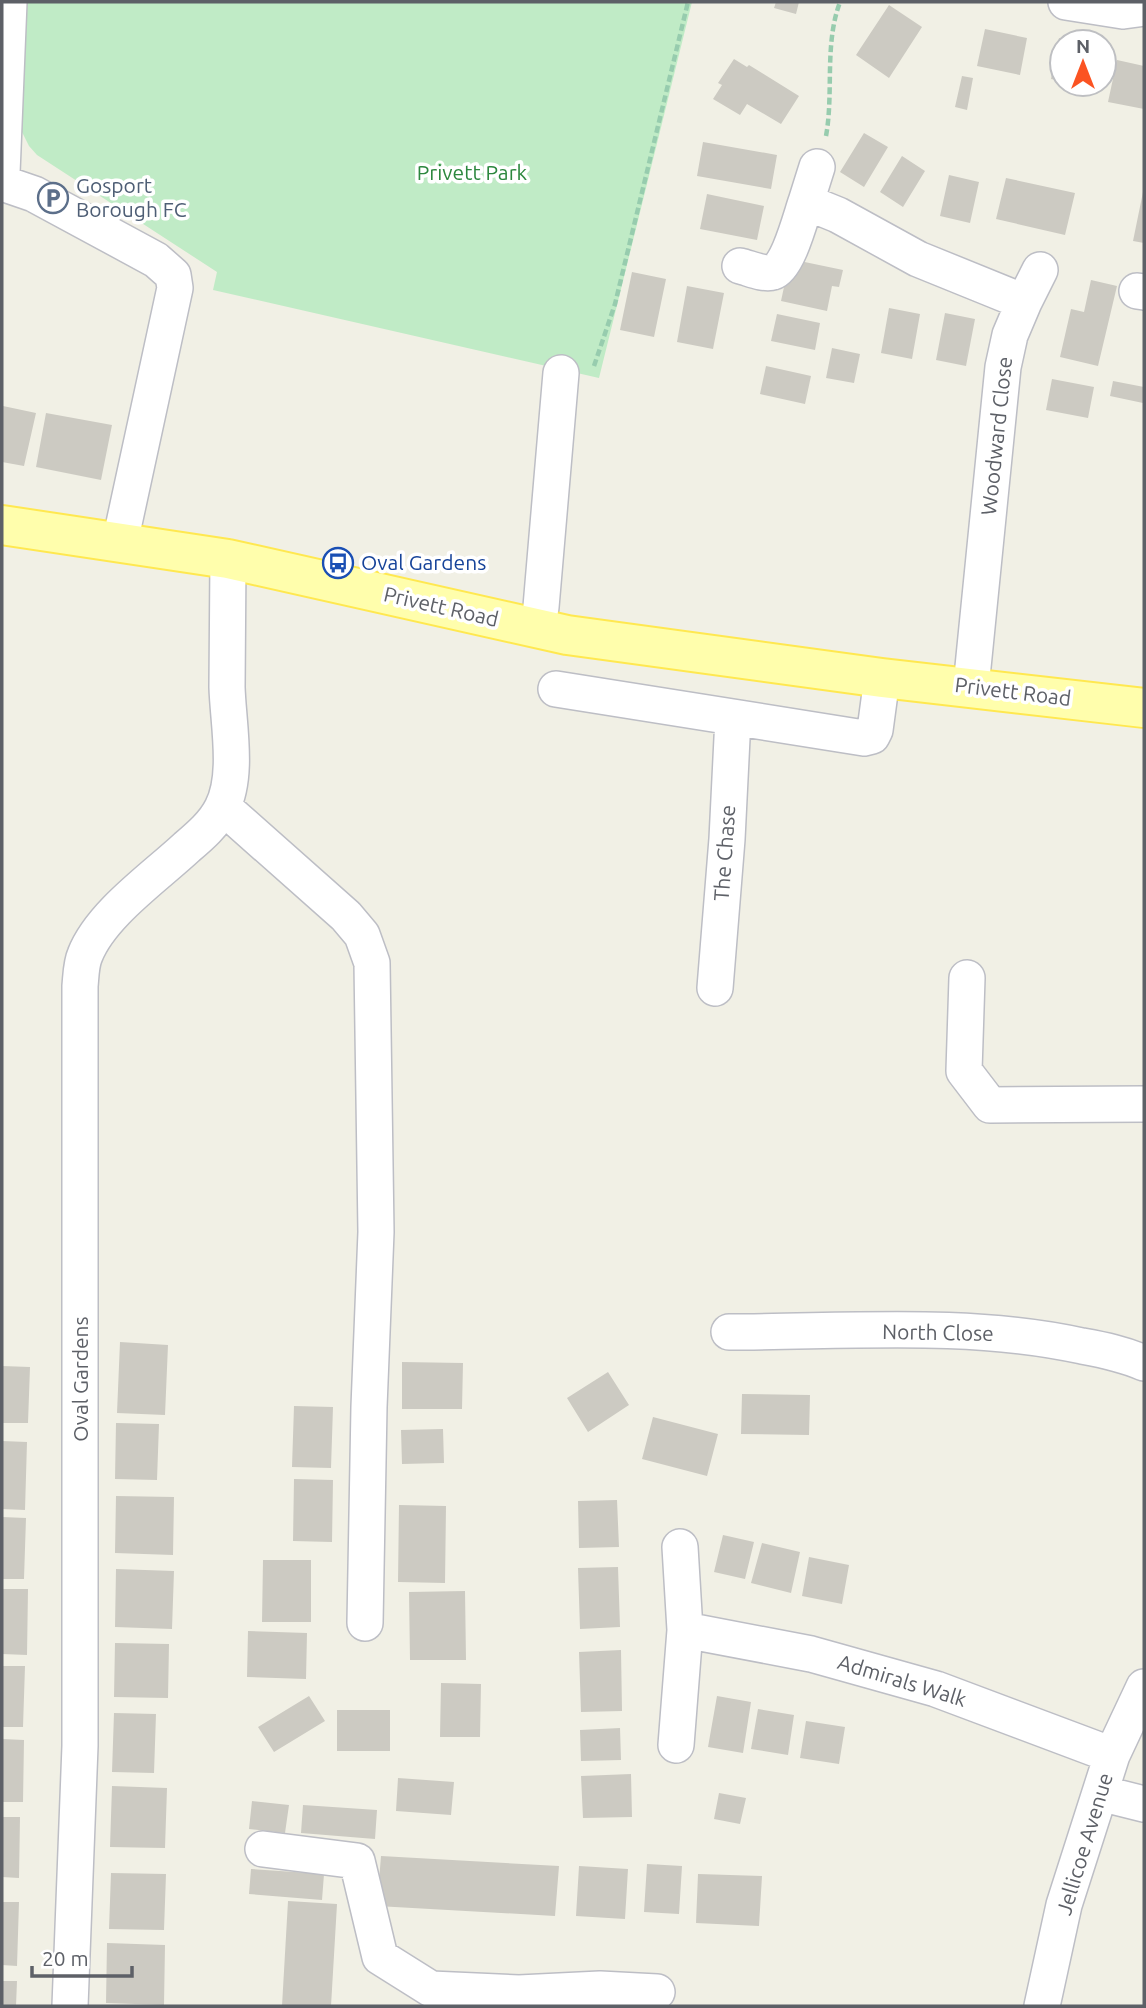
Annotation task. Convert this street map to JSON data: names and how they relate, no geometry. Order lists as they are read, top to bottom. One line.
{"streets":{"main road":["Privett Road"],"street":["Woodward Close","The Chase","North Close","Oval Gardens","Admirals Walk","Jellicoe Avenue"]},"crossings":[["Woodward Close","Privett Road"],["Privett Road","Oval Gardens"],["Admirals Walk","Jellicoe Avenue"]],"parks":["Privett Park"],"places":{"parking":["Gosport Borough FC"],"bus stop":["Oval Gardens"]},"scale_bar":"20 m","north":"top"}
